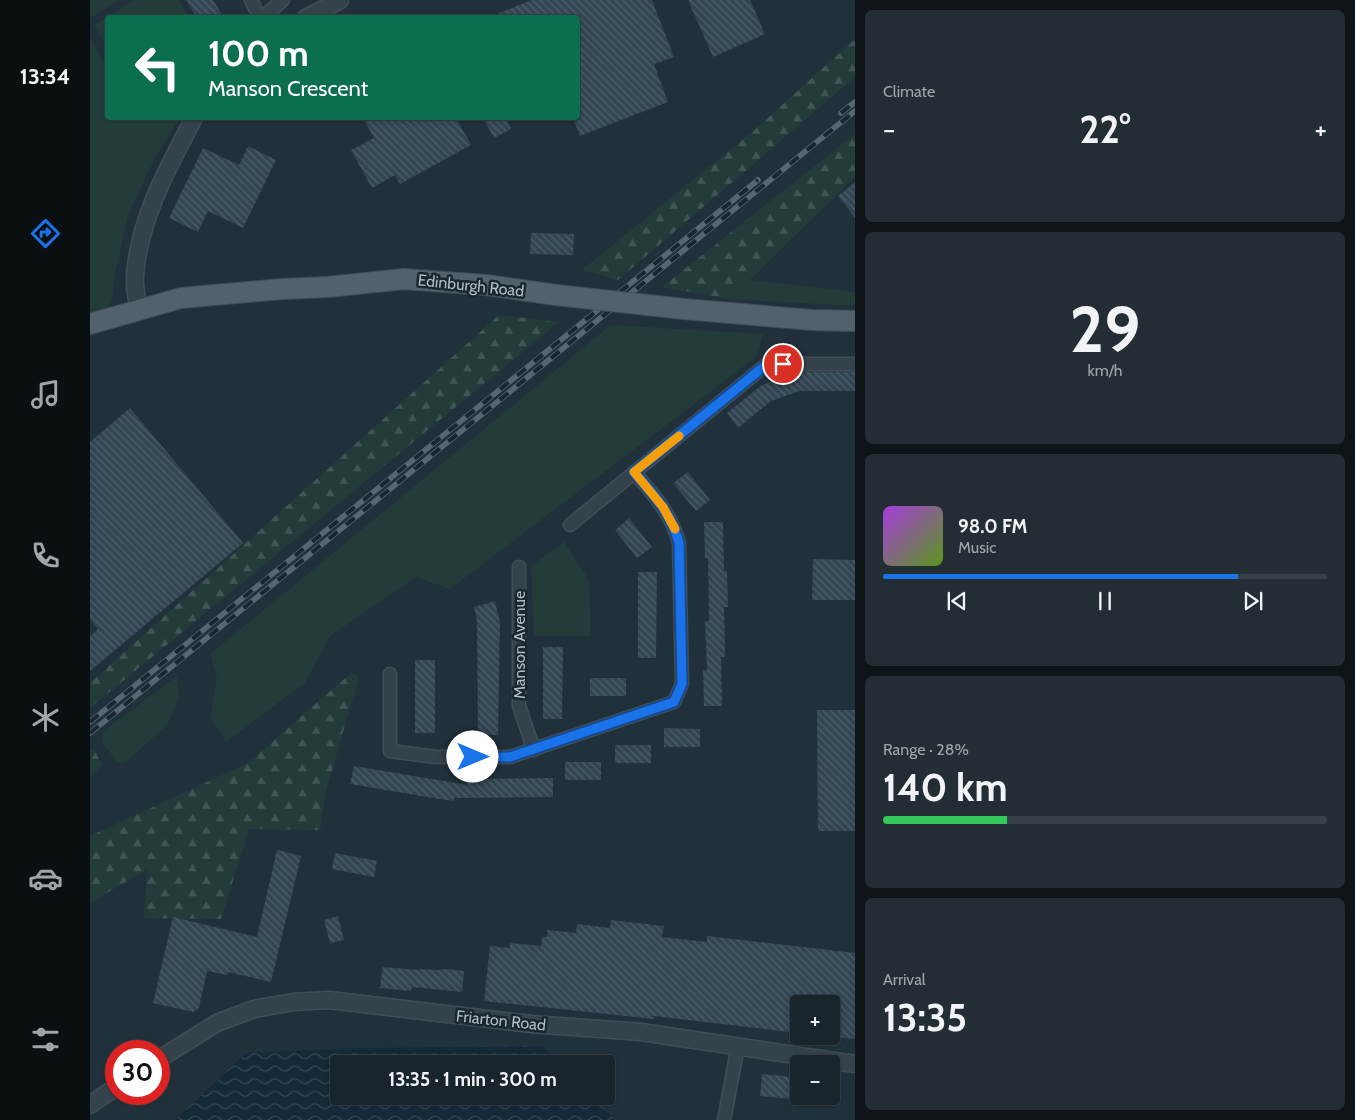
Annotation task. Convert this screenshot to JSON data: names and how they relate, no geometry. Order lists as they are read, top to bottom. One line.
{"streets":{"main road":["Edinburgh Road"],"street":["Manson Avenue","Friarton Road"]},"page":{"tabs":"13:34","tile":["Climate",["29","km/h"],["Range · 28%","140 km"],["Arrival","13:35"]],"turn":["100 m","Manson Crescent"],"heat":["−","22°","+"],"song":["98.0 FM","Music"],"map_buttons":["+","−"],"limit":"30","trip":"13:35 · 1 min · 300 m"}}
